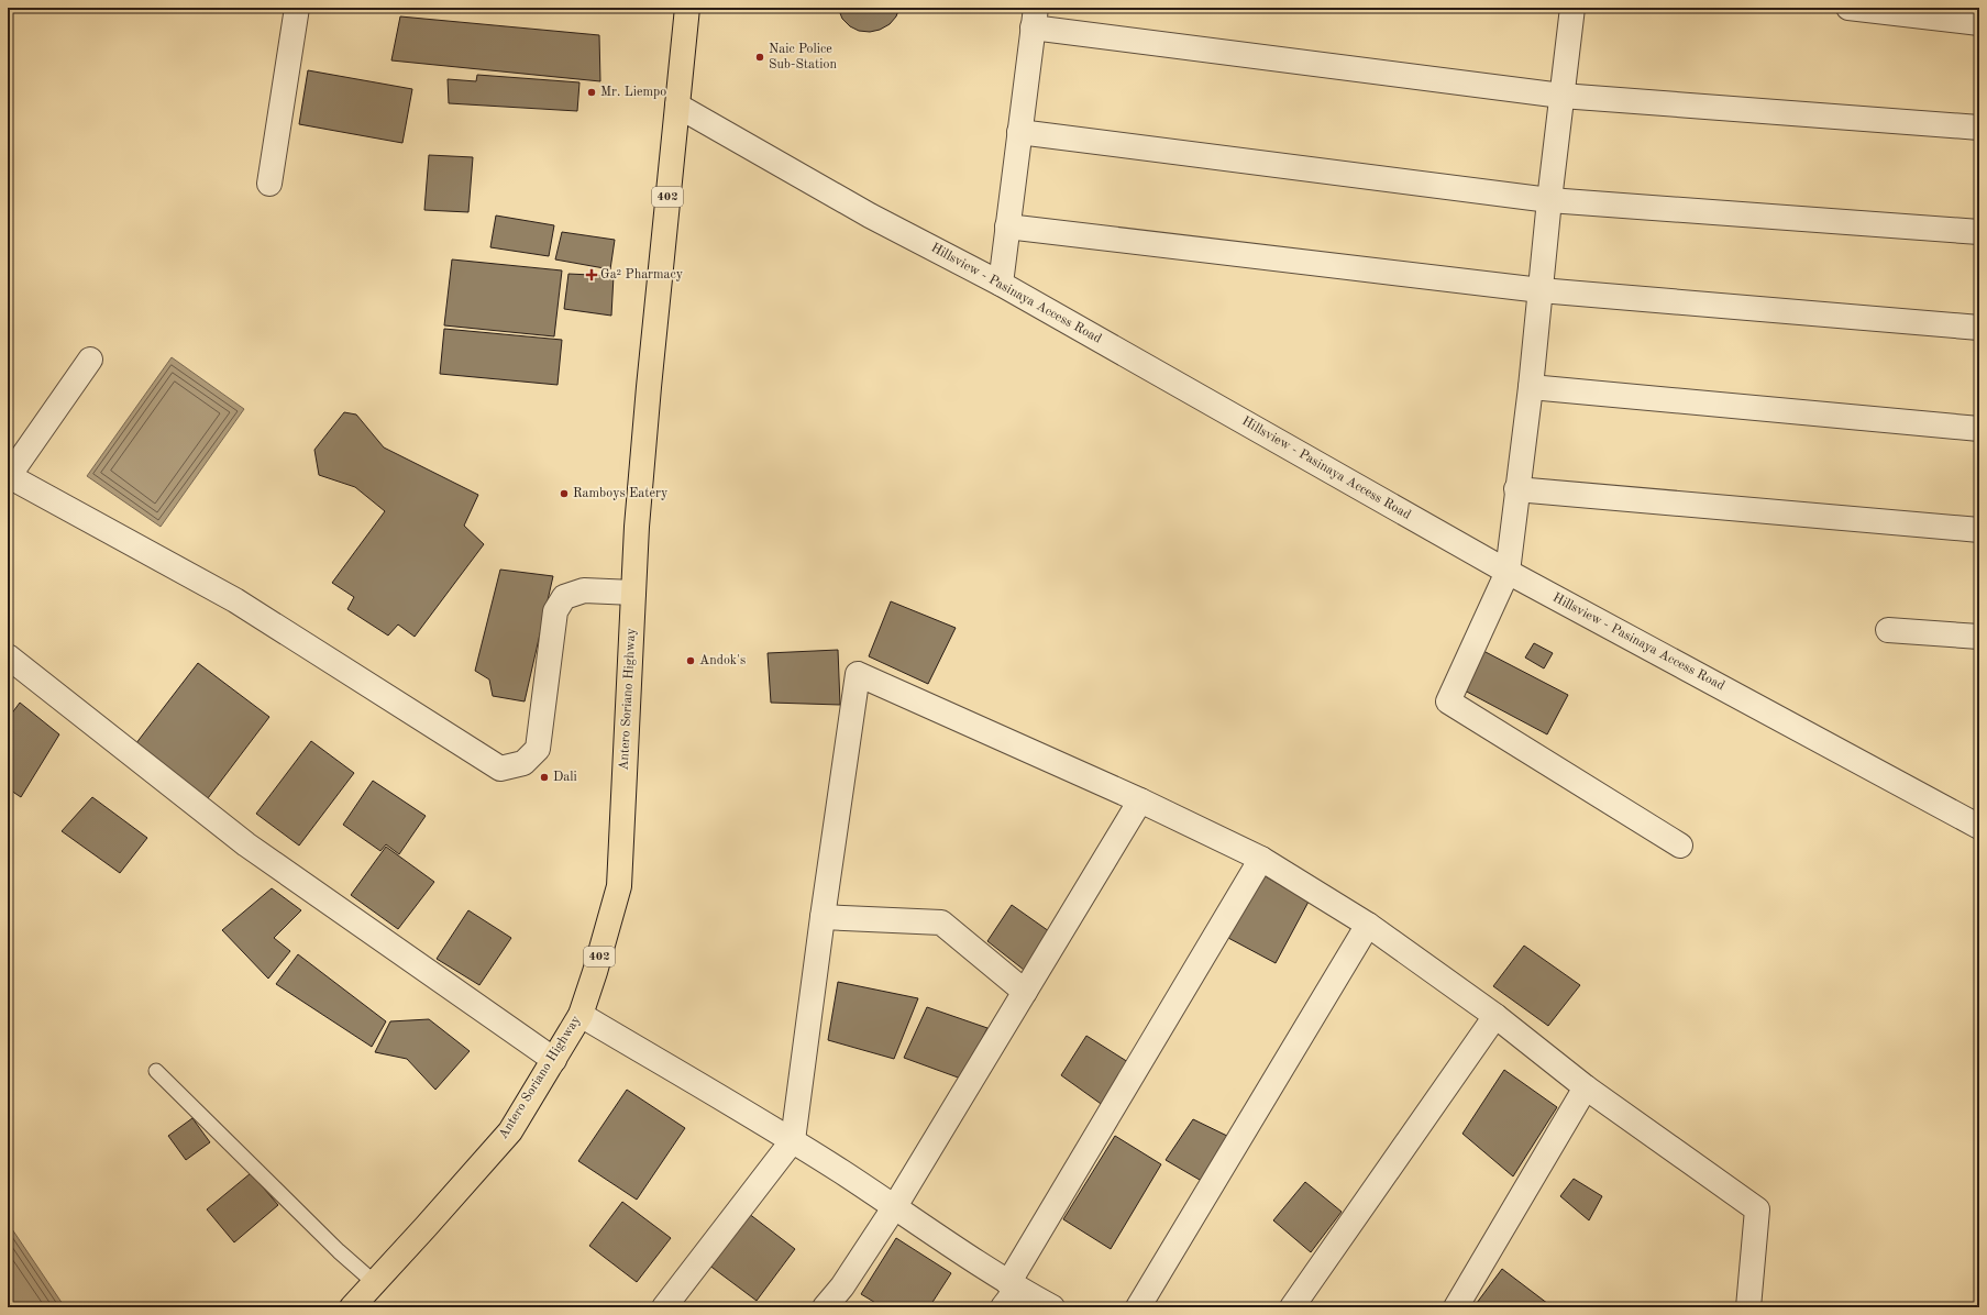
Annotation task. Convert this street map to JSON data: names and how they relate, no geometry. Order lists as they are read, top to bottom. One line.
{"streets":{"main road":["402","Antero Soriano Highway"],"street":["Hillsview - Pasinaya Access Road"]},"crossings":[["Hillsview - Pasinaya Access Road","Antero Soriano Highway"]],"places":{"other":["Naic Police Sub-Station","Mr. Liempo","Ramboys Eatery","Andok's","Dali"],"health":["Ga² Pharmacy"]}}
